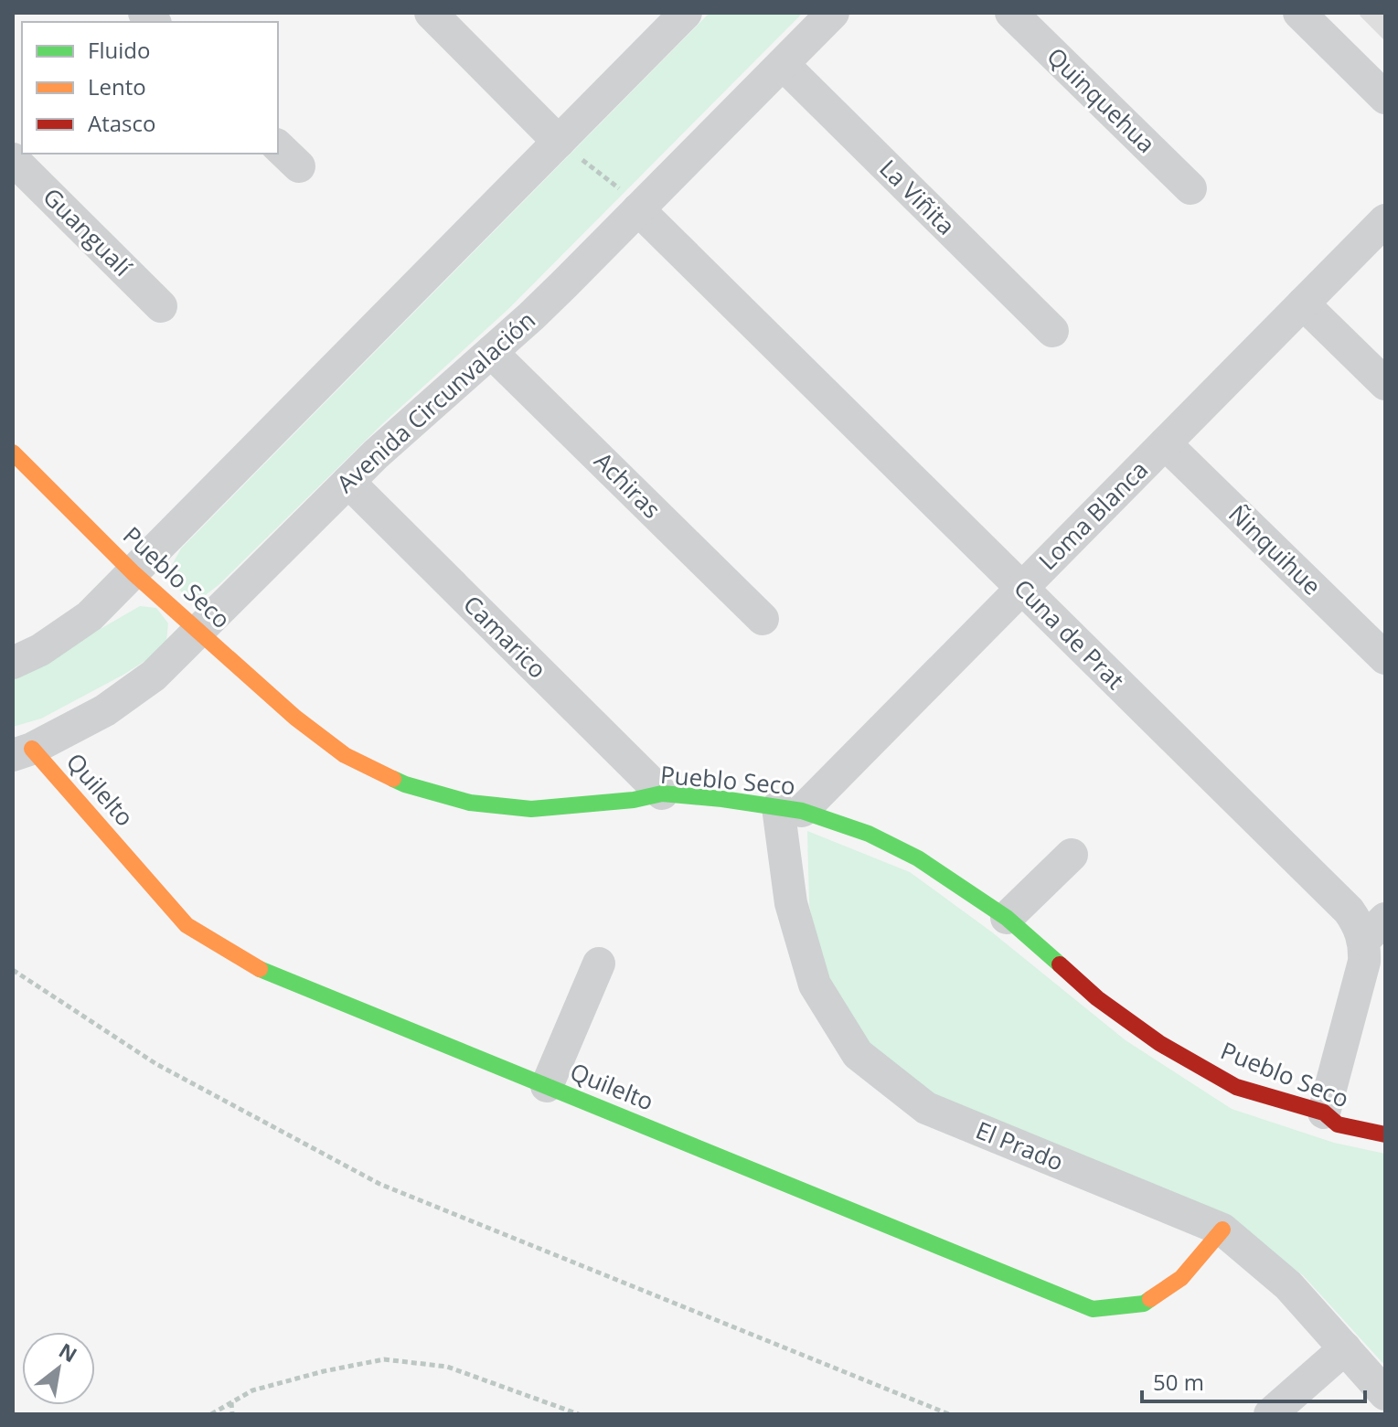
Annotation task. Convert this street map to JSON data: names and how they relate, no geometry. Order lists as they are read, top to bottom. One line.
{"streets":{"street":["Quinquehua","La Viñita","Guangualí","Avenida Circunvalación","Achiras","Loma Blanca","Ñinquihue","Pueblo Seco","Cuna de Prat","Camarico","Quilelto","El Prado"]},"crossings":[["La Viñita","Avenida Circunvalación"],["Avenida Circunvalación","Achiras"],["Avenida Circunvalación","Pueblo Seco"],["Avenida Circunvalación","Cuna de Prat"],["Avenida Circunvalación","Camarico"],["Avenida Circunvalación","Quilelto"],["Loma Blanca","Ñinquihue"],["Loma Blanca","Pueblo Seco"],["Loma Blanca","Cuna de Prat"],["Loma Blanca","El Prado"],["Pueblo Seco","Cuna de Prat"],["Pueblo Seco","Camarico"],["Pueblo Seco","El Prado"],["Quilelto","El Prado"]],"legend":["Fluido","Lento","Atasco"],"scale_bar":"50 m","north":"top right"}
